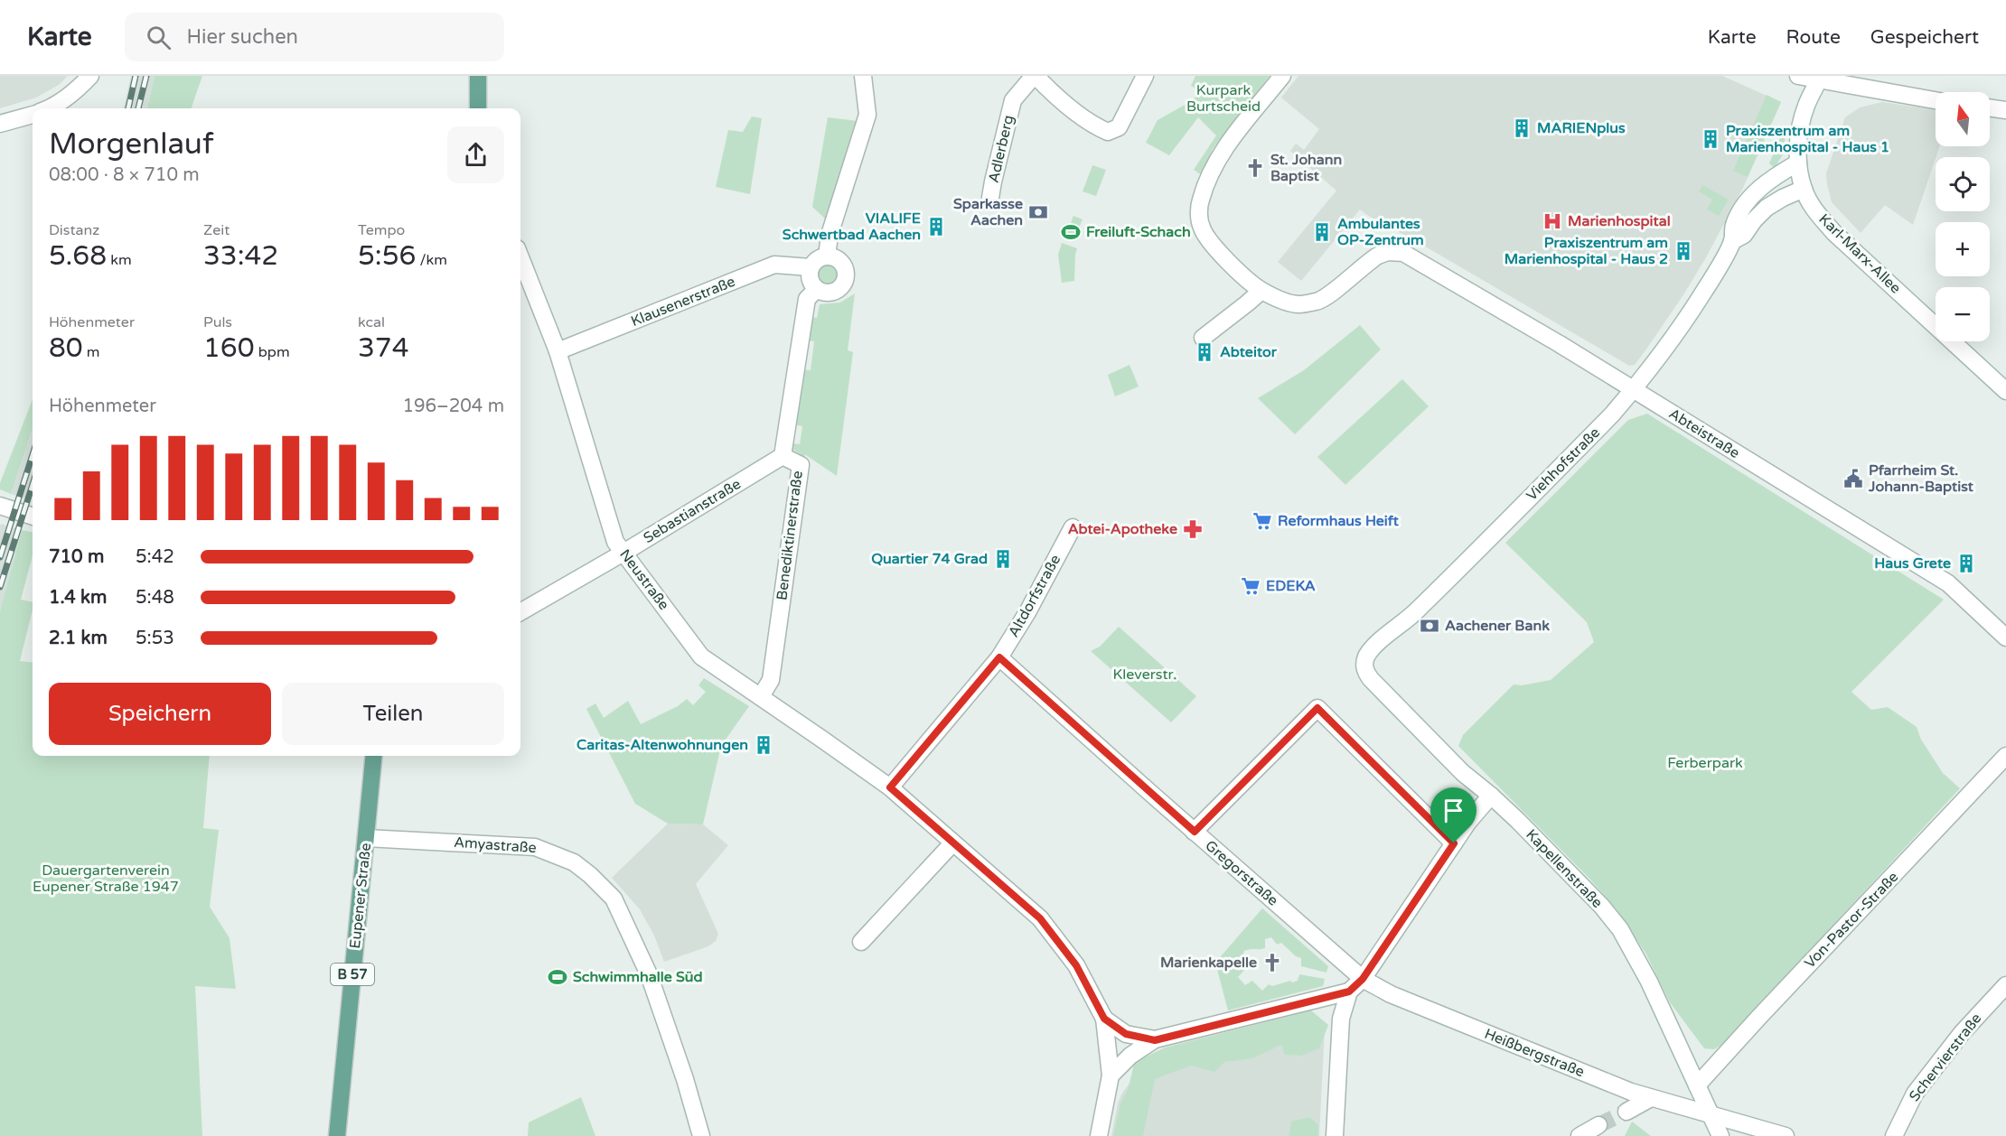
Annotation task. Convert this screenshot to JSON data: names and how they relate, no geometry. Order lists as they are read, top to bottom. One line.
{"streets":{"main road":["Eupener Straße","B 57"],"street":["Adlerberg","Karl-Marx-Allee","Klausenerstraße","Abteistraße","Viehhofstraße","Sebastianstraße","Benediktinerstraße","Neustraße","Altdorfstraße","Amyastraße","Kapellenstraße","Gregorstraße","Von-Pastor-Straße","Heißbergstraße","Schervierstraße"]},"crossings":[["Karl-Marx-Allee","Viehhofstraße"],["Klausenerstraße","Benediktinerstraße"],["Klausenerstraße","Neustraße"],["Abteistraße","Viehhofstraße"],["Viehhofstraße","Kapellenstraße"],["Sebastianstraße","Benediktinerstraße"],["Sebastianstraße","Neustraße"],["Benediktinerstraße","Neustraße"],["Neustraße","Altdorfstraße"],["Altdorfstraße","Gregorstraße"],["Amyastraße","Eupener Straße"],["Kapellenstraße","Von-Pastor-Straße"],["Kapellenstraße","Heißbergstraße"],["Gregorstraße","Heißbergstraße"]],"parks":["Kurpark Burtscheid","Kleverstr.","Ferberpark","Dauergartenverein Eupener Straße 1947"],"places":{"building":["MARIENplus","Praxiszentrum am Marienhospital - Haus 1","VIALIFE Schwertbad Aachen","Ambulantes OP-Zentrum","Praxiszentrum am Marienhospital - Haus 2","Abteitor","Quartier 74 Grad","Haus Grete","Caritas-Altenwohnungen"],"church":["St. Johann Baptist","Marienkapelle"],"bank":["Sparkasse Aachen","Aachener Bank"],"hospital":["Marienhospital"],"sports":["Freiluft-Schach","Schwimmhalle Süd"],"public building":["Pfarrheim St. Johann-Baptist"],"supermarket":["Reformhaus Heift","EDEKA"],"pharmacy":["Abtei-Apotheke"]},"north":"top","page":{"header":"Karte","search":"Hier suchen","nav":["Karte","Route","Gespeichert"],"map_buttons":["+","−"],"heading":["Morgenlauf","08:00 · 8 × 710 m"],"stats":[["Distanz","5.68 km"],["Zeit","33:42"],["Tempo","5:56 /km"],["Höhenmeter","80 m"],["Puls","160 bpm"],["kcal","374"]],"chart":["Höhenmeter","196–204 m"],"list":[{"name":"710 m","note":"5:42"},{"name":"1.4 km","note":"5:48"},{"name":"2.1 km","note":"5:53"}],"buttons":["Speichern","Teilen"]}}
